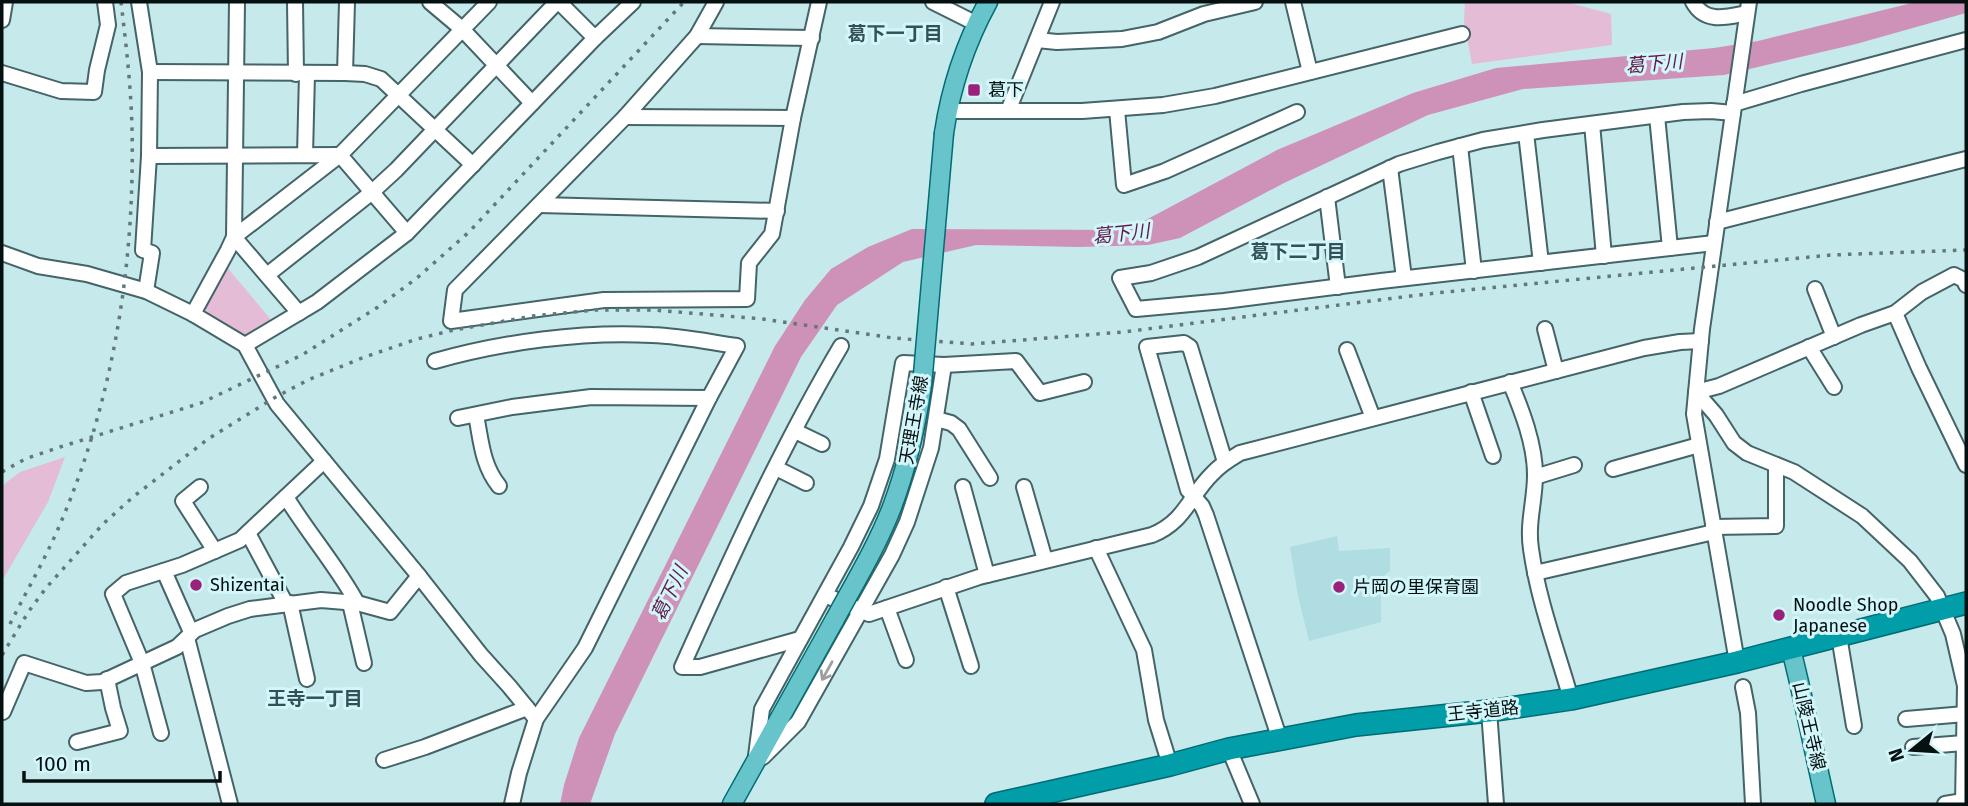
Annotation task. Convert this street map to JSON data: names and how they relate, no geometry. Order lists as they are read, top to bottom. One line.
{"streets":{"highway":["王寺道路"],"main road":["天理王寺線","山陵王寺線"]},"crossings":[["王寺道路","山陵王寺線"]],"districts":["葛下一丁目","葛下二丁目","王寺一丁目"],"water":["葛下川"],"places":{"transit":["葛下"],"other":["Shizentai","片岡の里保育園","Noodle Shop Japanese"]},"scale_bar":"100 m","north":"left"}
